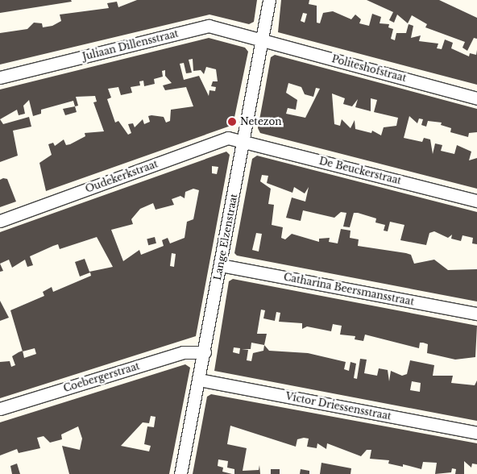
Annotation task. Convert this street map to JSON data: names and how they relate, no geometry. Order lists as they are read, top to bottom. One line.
{"streets":{"street":["Juliaan Dillensstraat","Politeshofstraat","De Beuckerstraat","Oudekerkstraat","Lange Elzenstraat","Catharina Beersmansstraat","Coebergerstraat","Victor Driessensstraat"]},"crossings":[["Juliaan Dillensstraat","Politeshofstraat"],["Juliaan Dillensstraat","Lange Elzenstraat"],["Politeshofstraat","Lange Elzenstraat"],["De Beuckerstraat","Oudekerkstraat"],["De Beuckerstraat","Lange Elzenstraat"],["Oudekerkstraat","Lange Elzenstraat"],["Lange Elzenstraat","Catharina Beersmansstraat"],["Lange Elzenstraat","Coebergerstraat"],["Lange Elzenstraat","Victor Driessensstraat"]],"places":["Netezon"]}
